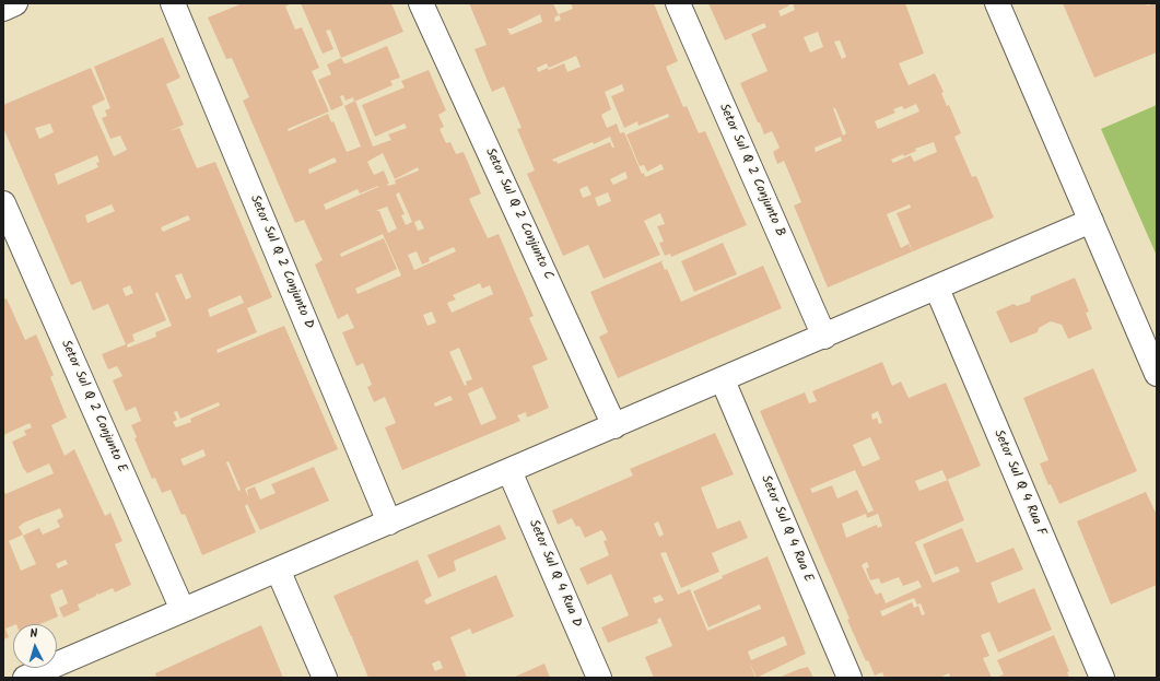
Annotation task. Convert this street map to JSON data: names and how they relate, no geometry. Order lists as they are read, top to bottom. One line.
{"streets":{"street":["Setor Sul Q 2 Conjunto B","Setor Sul Q 2 Conjunto C","Setor Sul Q 2 Conjunto D","Setor Sul Q 2 Conjunto E","Setor Sul Q 4 Rua F","Setor Sul Q 4 Rua E","Setor Sul Q 4 Rua D"]},"north":"top"}
